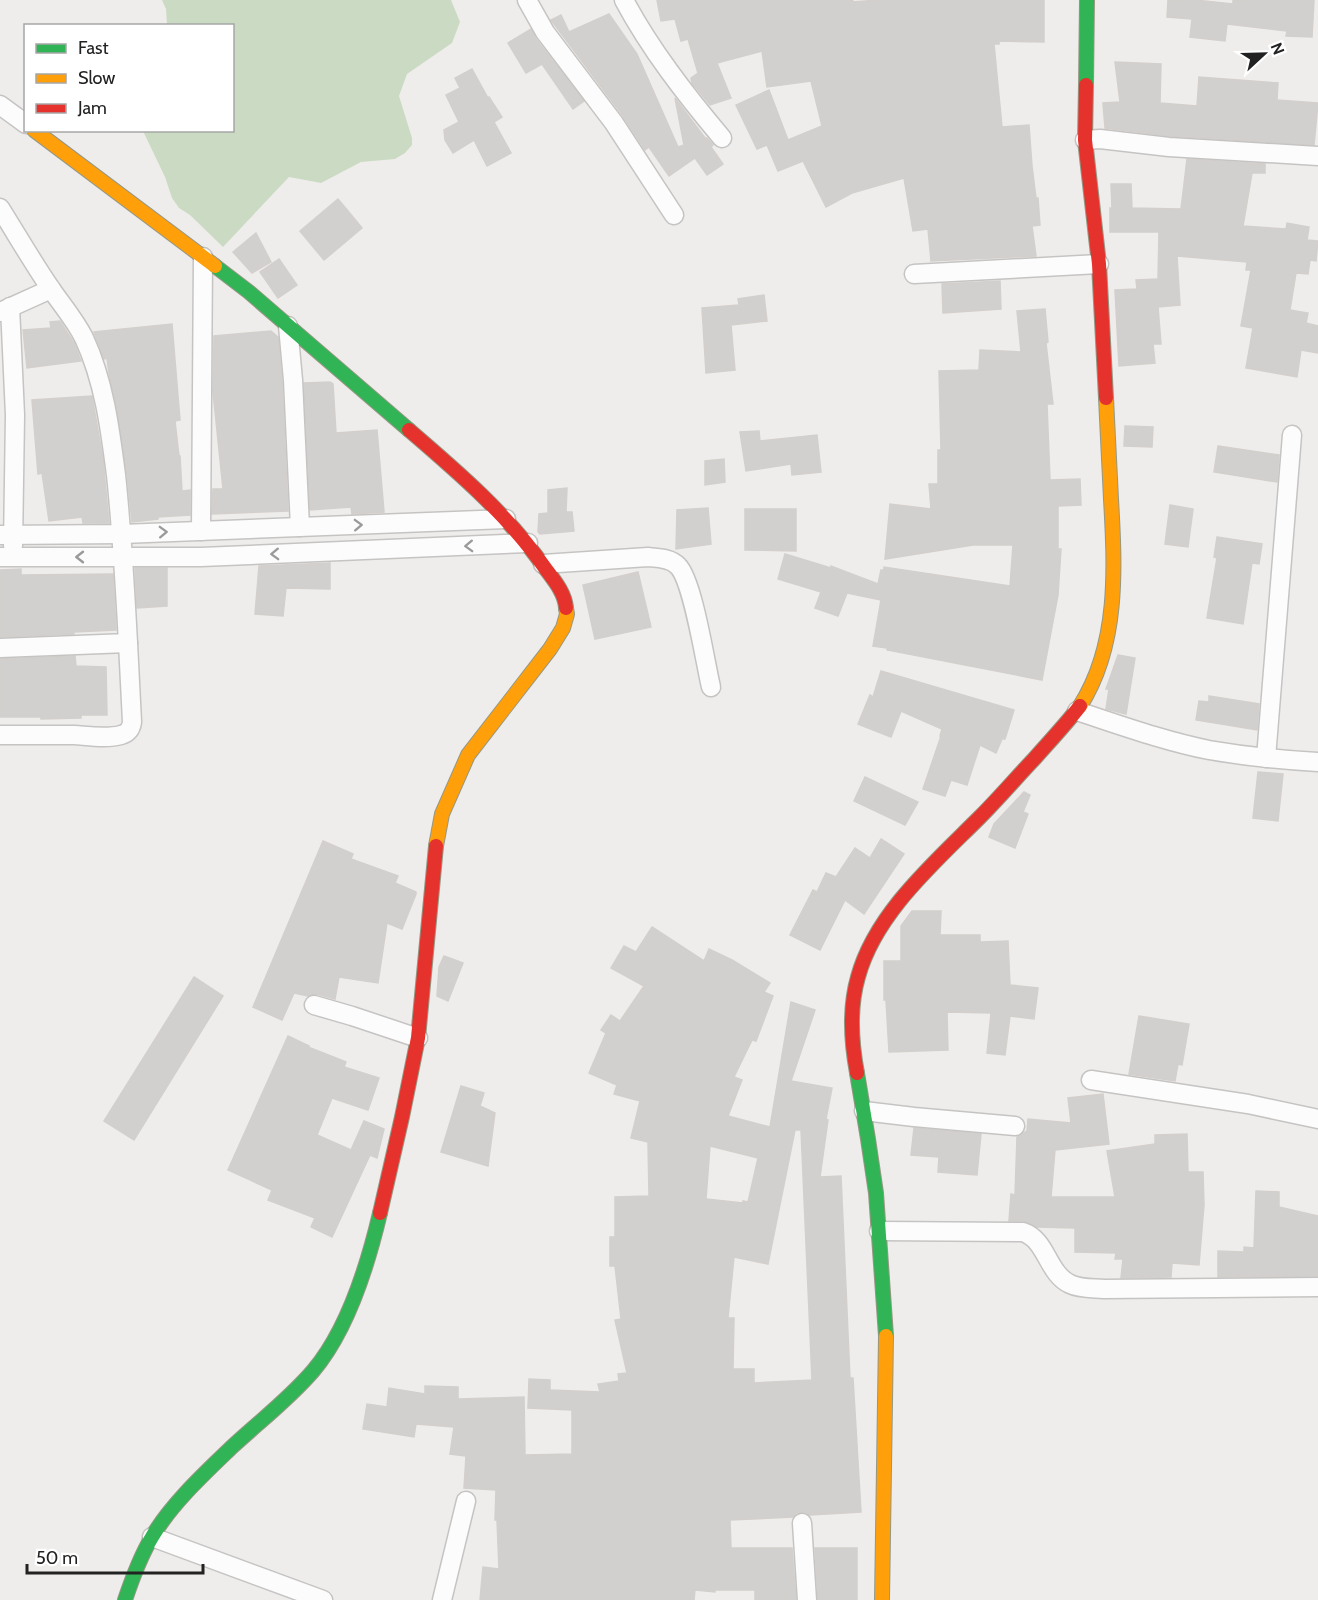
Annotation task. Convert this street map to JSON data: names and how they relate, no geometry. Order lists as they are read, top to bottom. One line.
{"legend":["Fast","Slow","Jam"],"scale_bar":"50 m","north":"right"}
